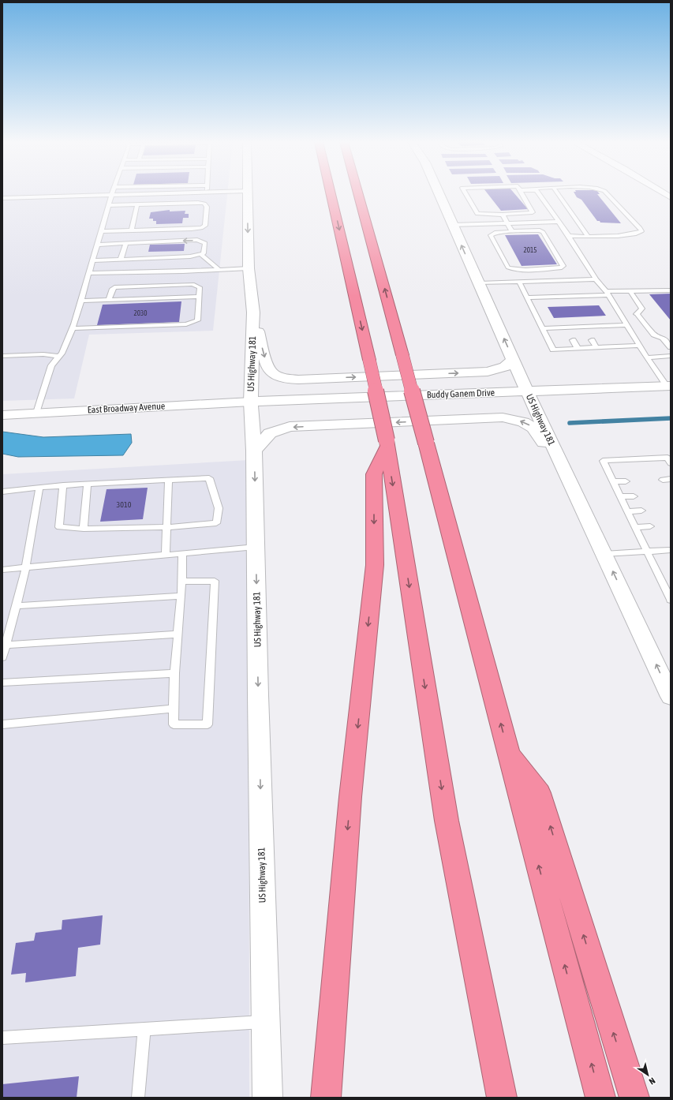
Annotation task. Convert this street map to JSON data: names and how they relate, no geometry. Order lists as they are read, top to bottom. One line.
{"streets":{"main road":["US Highway 181","Buddy Ganem Drive","East Broadway Avenue"]},"crossings":[["US Highway 181","Buddy Ganem Drive"],["US Highway 181","East Broadway Avenue"],["Buddy Ganem Drive","East Broadway Avenue"]],"house_numbers":["2015","2030","3010"],"north":"bottom right"}
